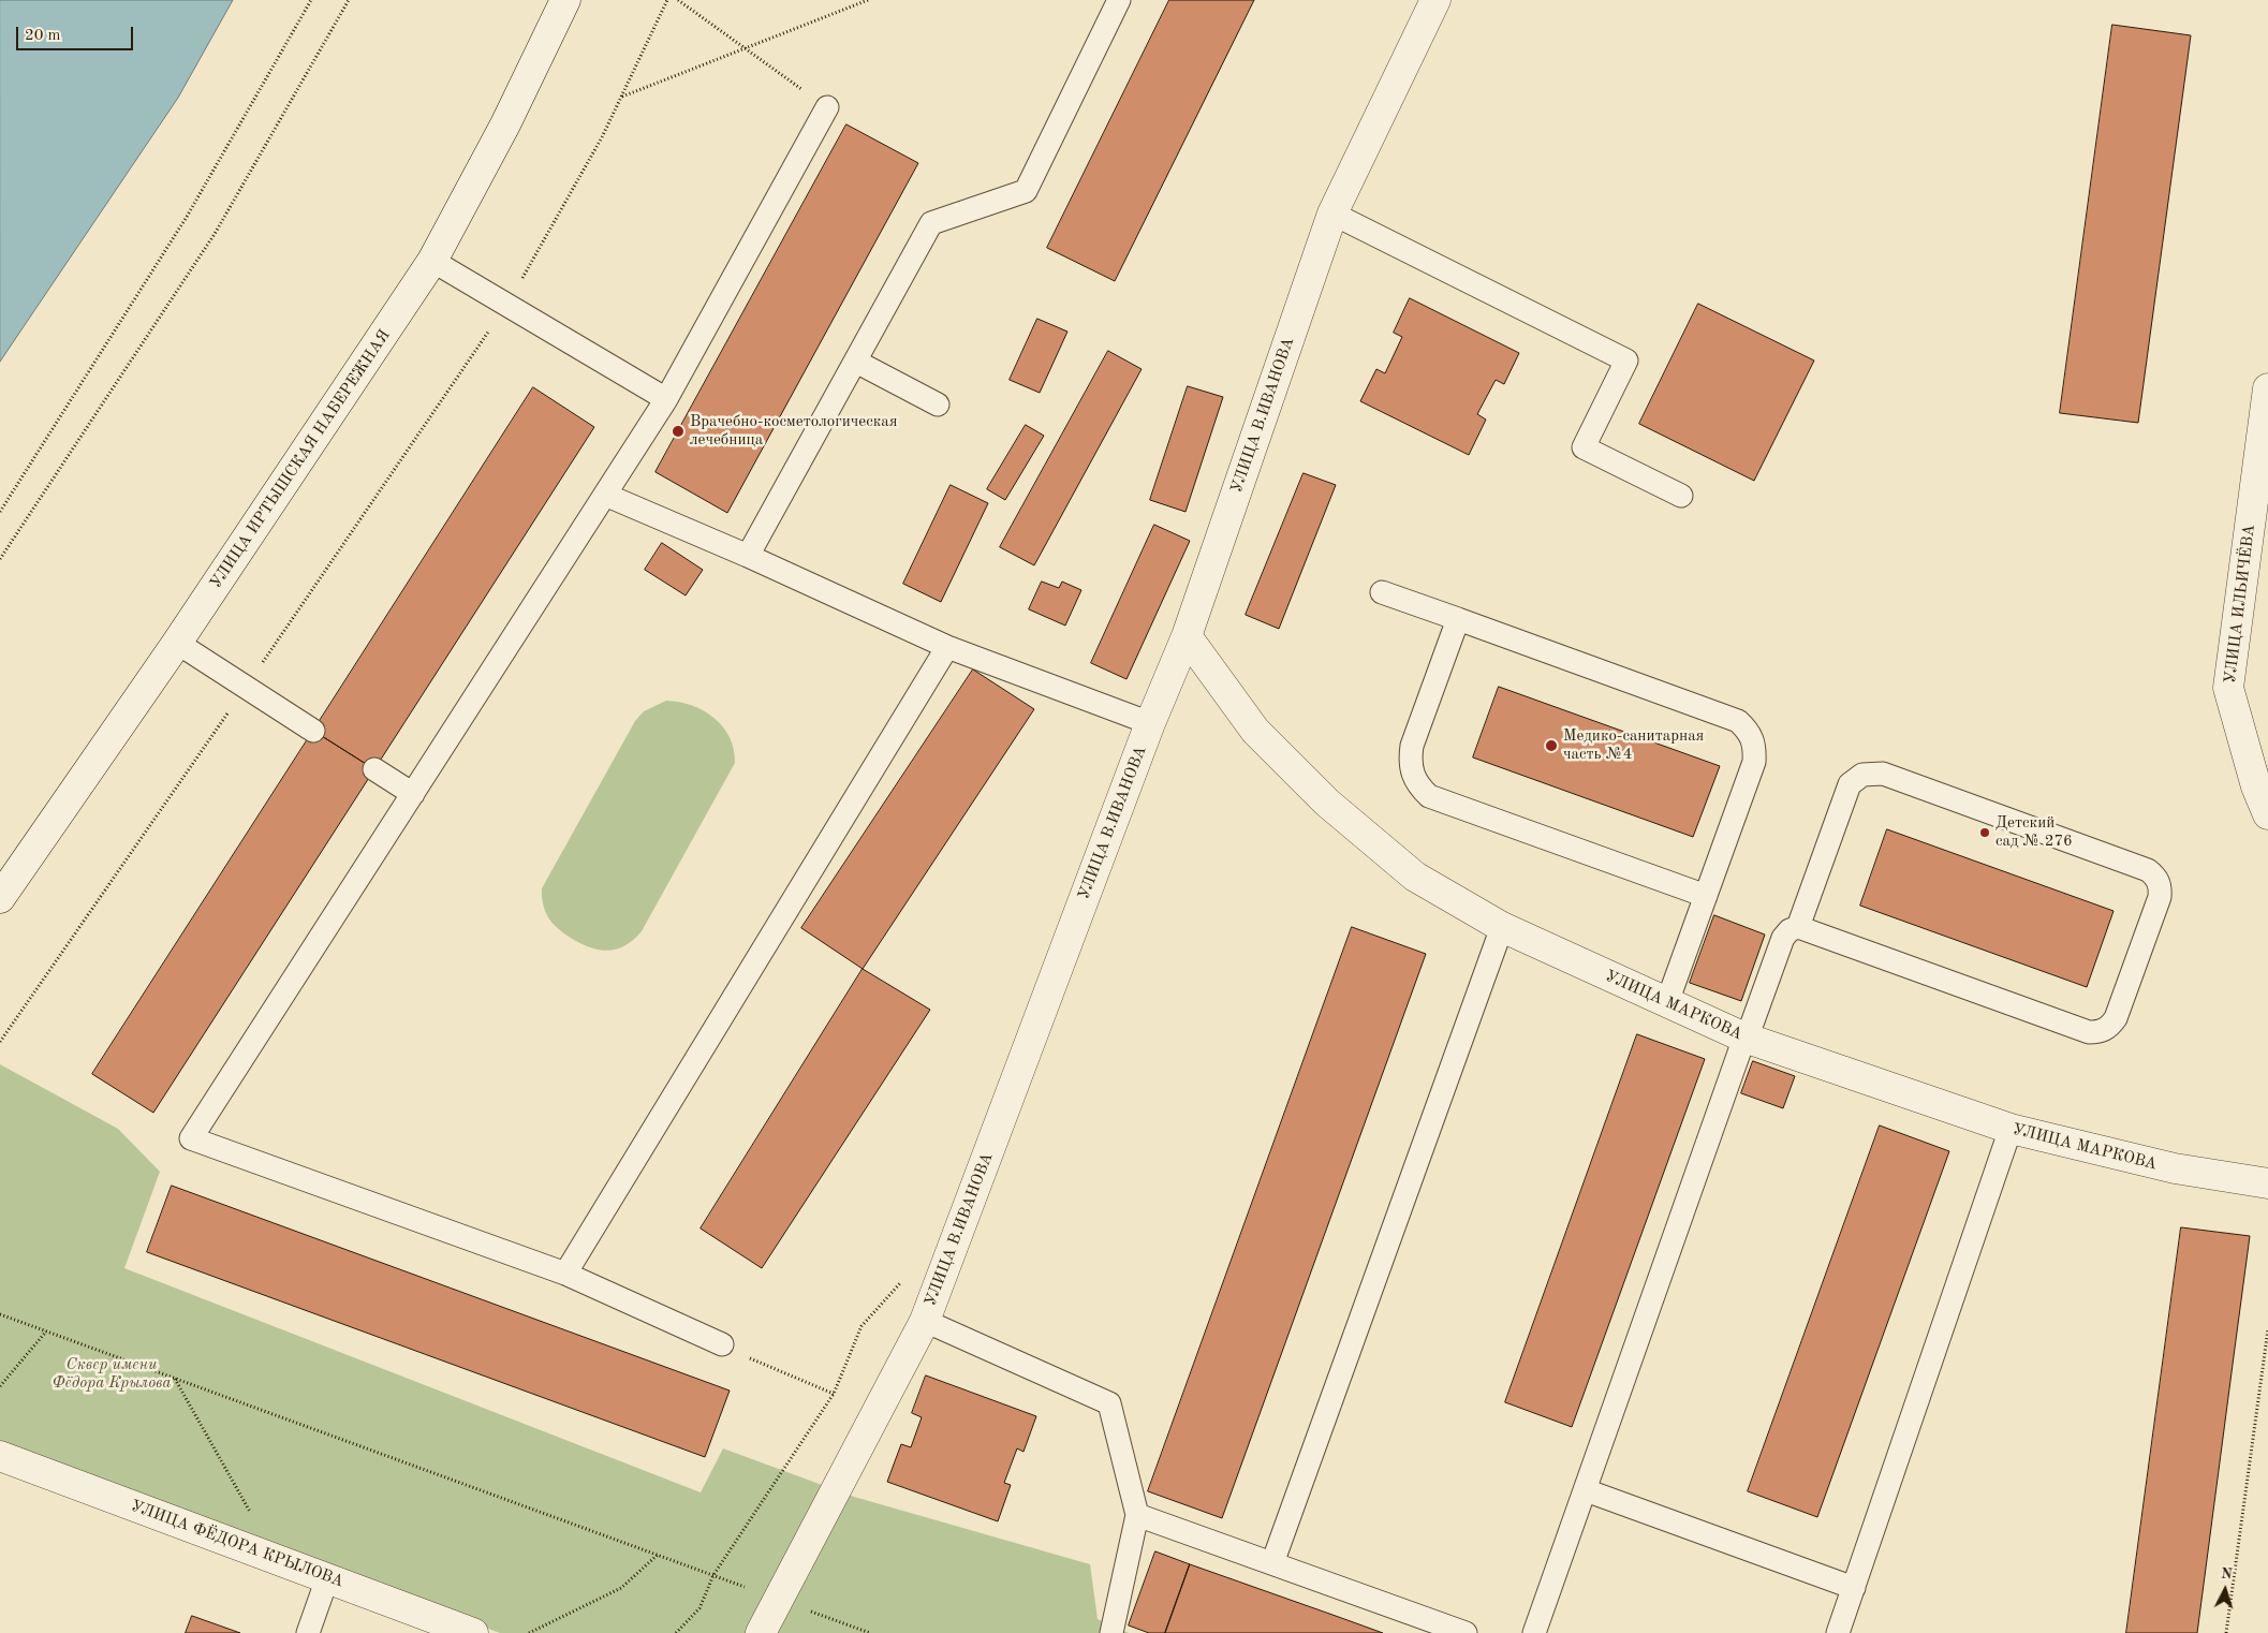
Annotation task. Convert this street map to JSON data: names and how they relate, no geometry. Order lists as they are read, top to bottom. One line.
{"streets":{"street":["УЛИЦА В.ИВАНОВА","УЛИЦА ИРТЫШСКАЯ НАБЕРЕЖНАЯ","УЛИЦА ИЛЬИЧЁВА","УЛИЦА МАРКОВА","УЛИЦА ФЁДОРА КРЫЛОВА"]},"crossings":[["УЛИЦА В.ИВАНОВА","УЛИЦА МАРКОВА"]],"parks":["Сквер имени Фёдора Крылова"],"places":["Врачебно-косметологическая лечебница","Медико-санитарная часть №4","Детский сад № 276"],"scale_bar":"20 m","north":"top"}
